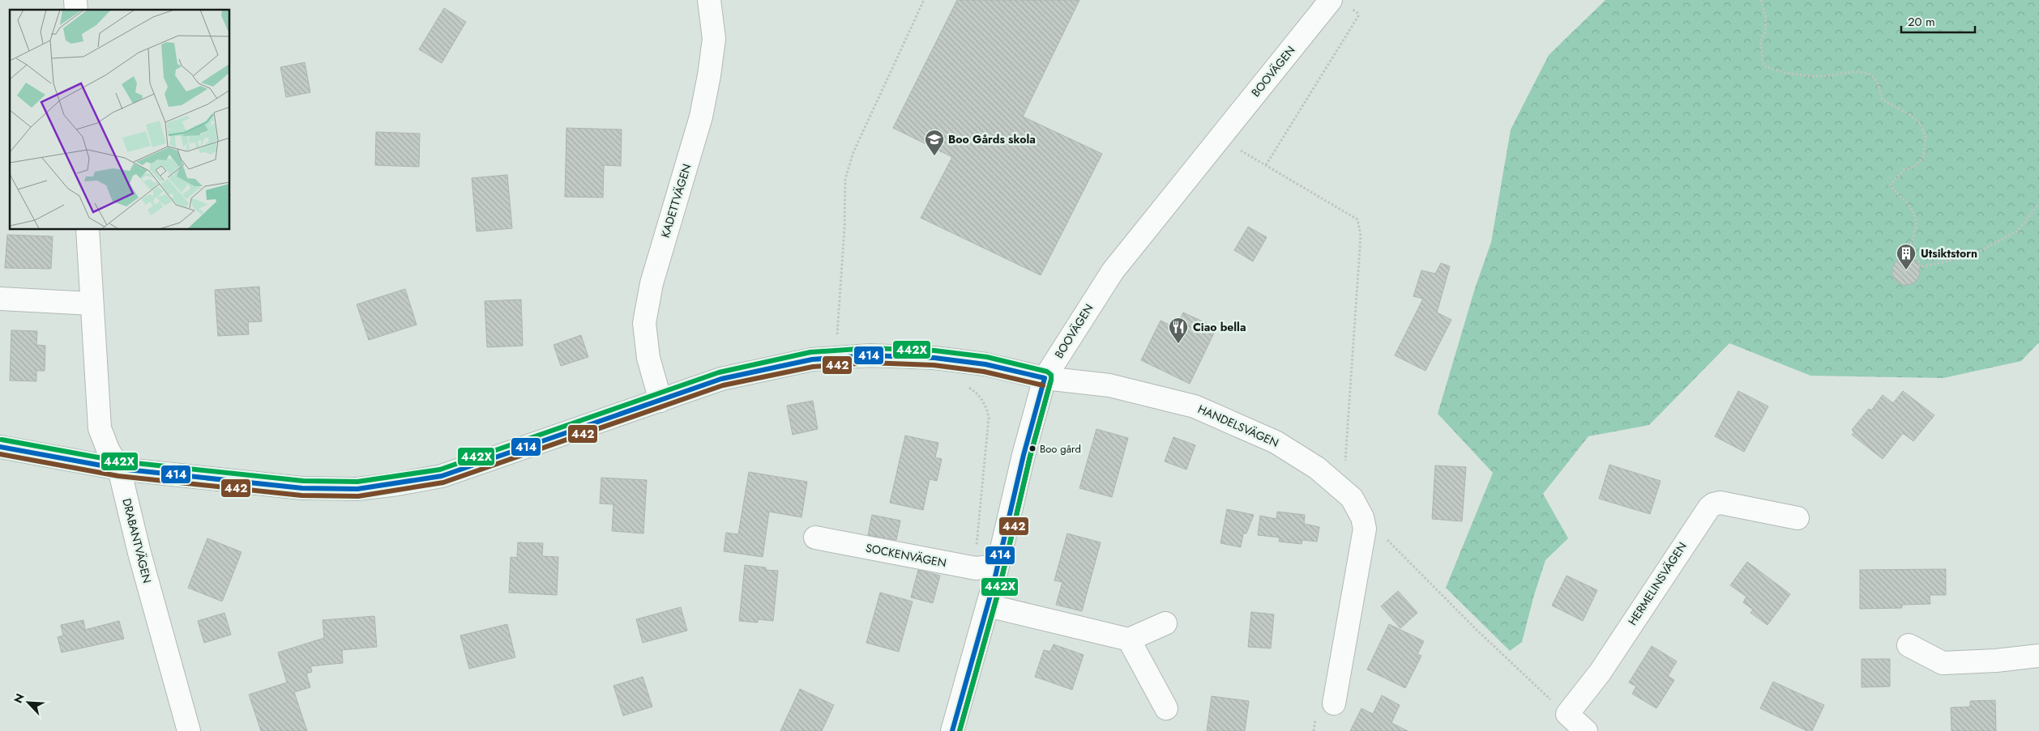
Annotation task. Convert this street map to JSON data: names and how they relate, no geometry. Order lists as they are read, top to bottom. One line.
{"streets":{"street":["BOOVÄGEN","KADETTVÄGEN","HANDELSVÄGEN","DRABANTVÄGEN","SOCKENVÄGEN","HERMELINSVÄGEN"]},"crossings":[["BOOVÄGEN","HANDELSVÄGEN"]],"places":{"school or university":["Boo Gårds skola"],"building":["Utsiktstorn"],"restaurant":["Ciao bella"],"other":["Boo gård"]},"lines":["transit line 442X","transit line 414","transit line 442"],"scale_bar":"20 m","north":"top left"}
